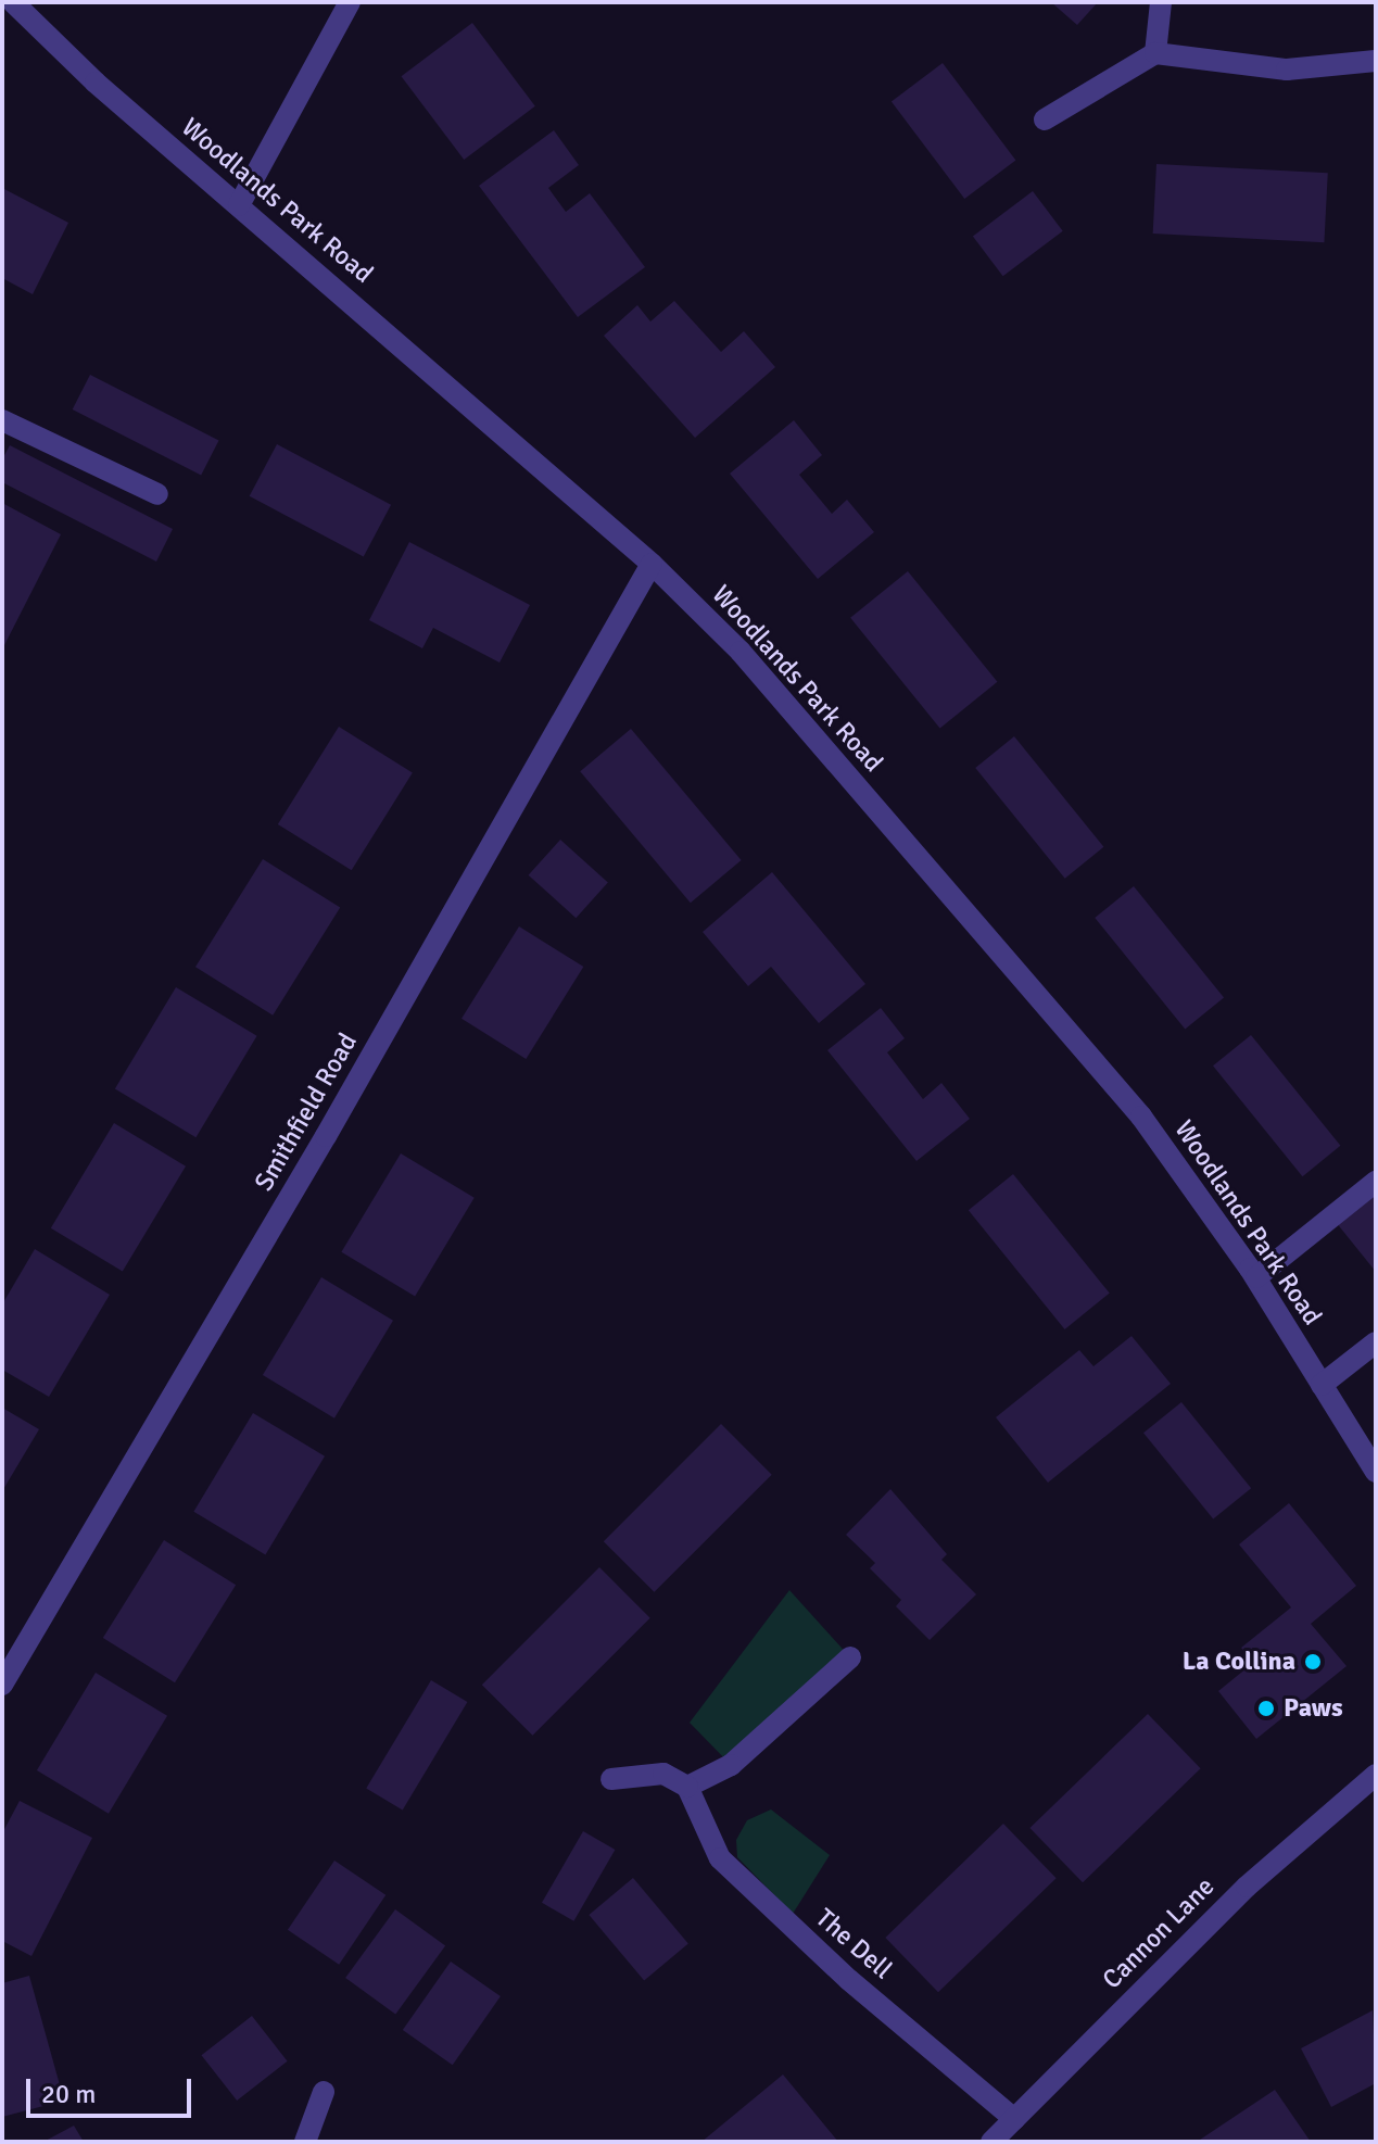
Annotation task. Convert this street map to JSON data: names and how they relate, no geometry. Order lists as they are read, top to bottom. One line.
{"streets":{"street":["Woodlands Park Road","Smithfield Road","Cannon Lane","The Dell"]},"crossings":[["Woodlands Park Road","Smithfield Road"],["Cannon Lane","The Dell"]],"places":["La Collina","Paws"],"scale_bar":"20 m"}
